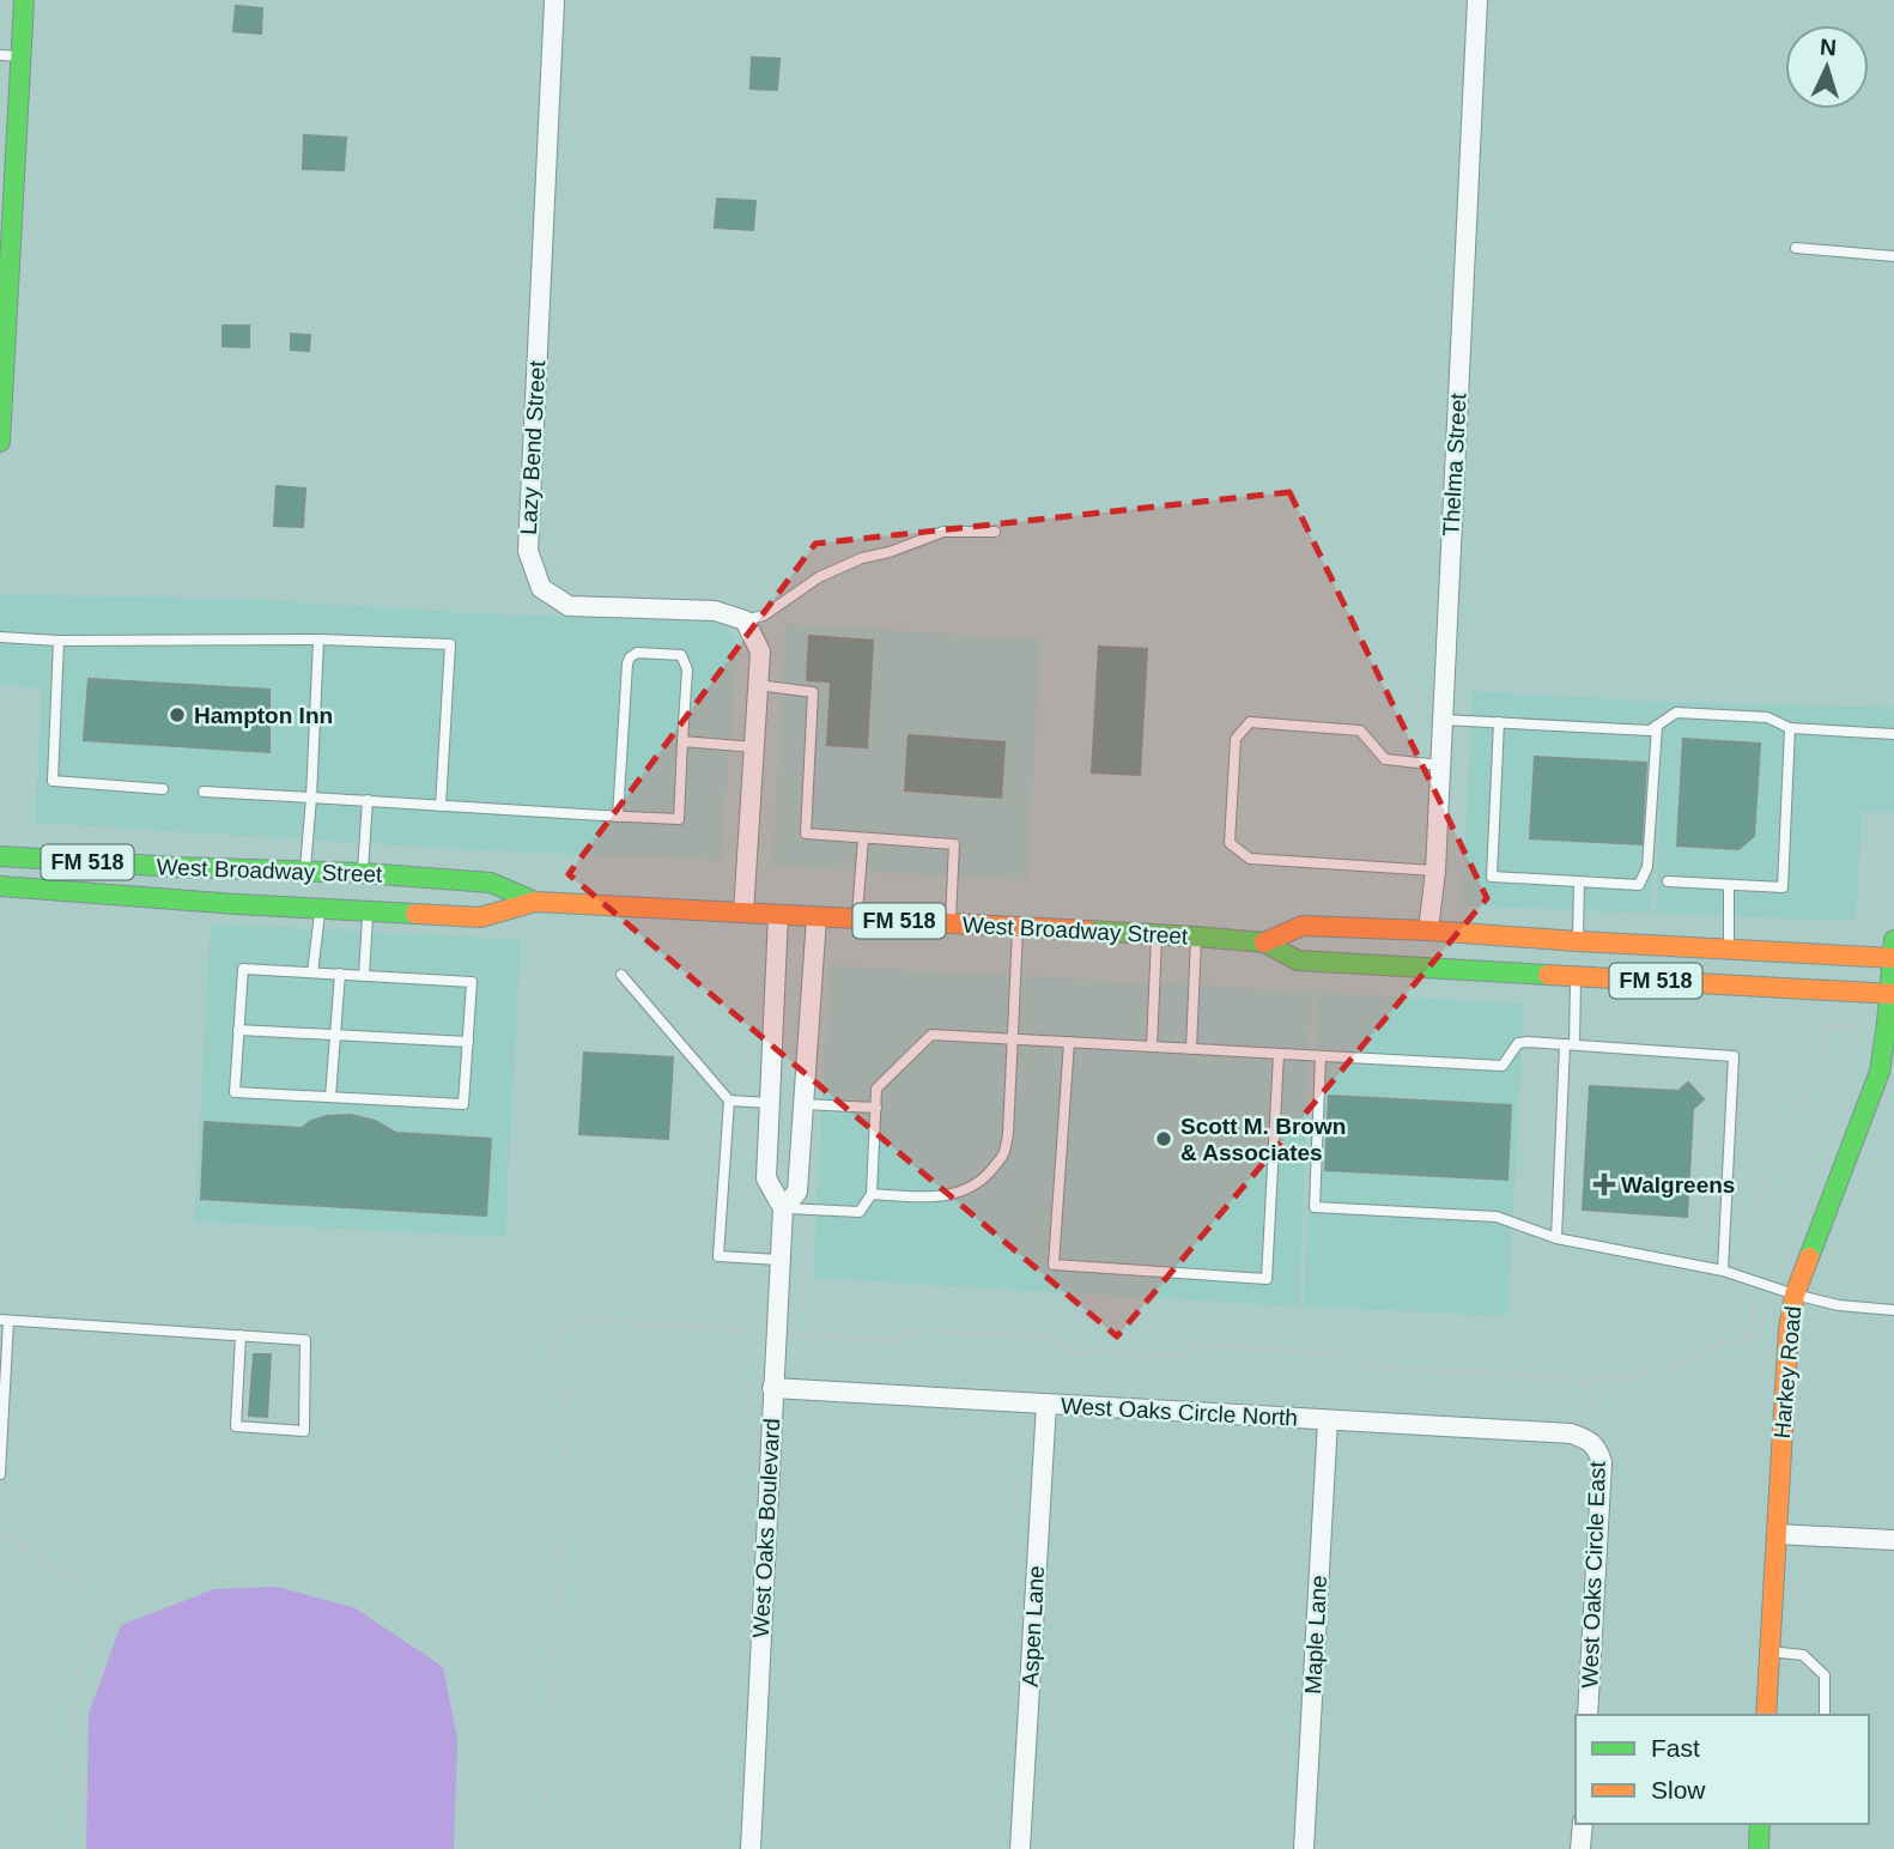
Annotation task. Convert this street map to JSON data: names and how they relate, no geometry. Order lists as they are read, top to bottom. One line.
{"streets":{"main road":["FM 518","West Broadway Street","Harkey Road"],"street":["Lazy Bend Street","Thelma Street","West Oaks Circle North","West Oaks Boulevard","West Oaks Circle East","Aspen Lane","Maple Lane"]},"crossings":[["Thelma Street","West Broadway Street"],["West Broadway Street","Harkey Road"],["West Broadway Street","West Oaks Boulevard"],["West Oaks Circle North","West Oaks Boulevard"],["West Oaks Circle North","West Oaks Circle East"],["West Oaks Circle North","Aspen Lane"],["West Oaks Circle North","Maple Lane"]],"places":{"other":["Hampton Inn","Scott M. Brown & Associates"],"health":["Walgreens"]},"legend":["Fast","Slow"],"north":"top"}
